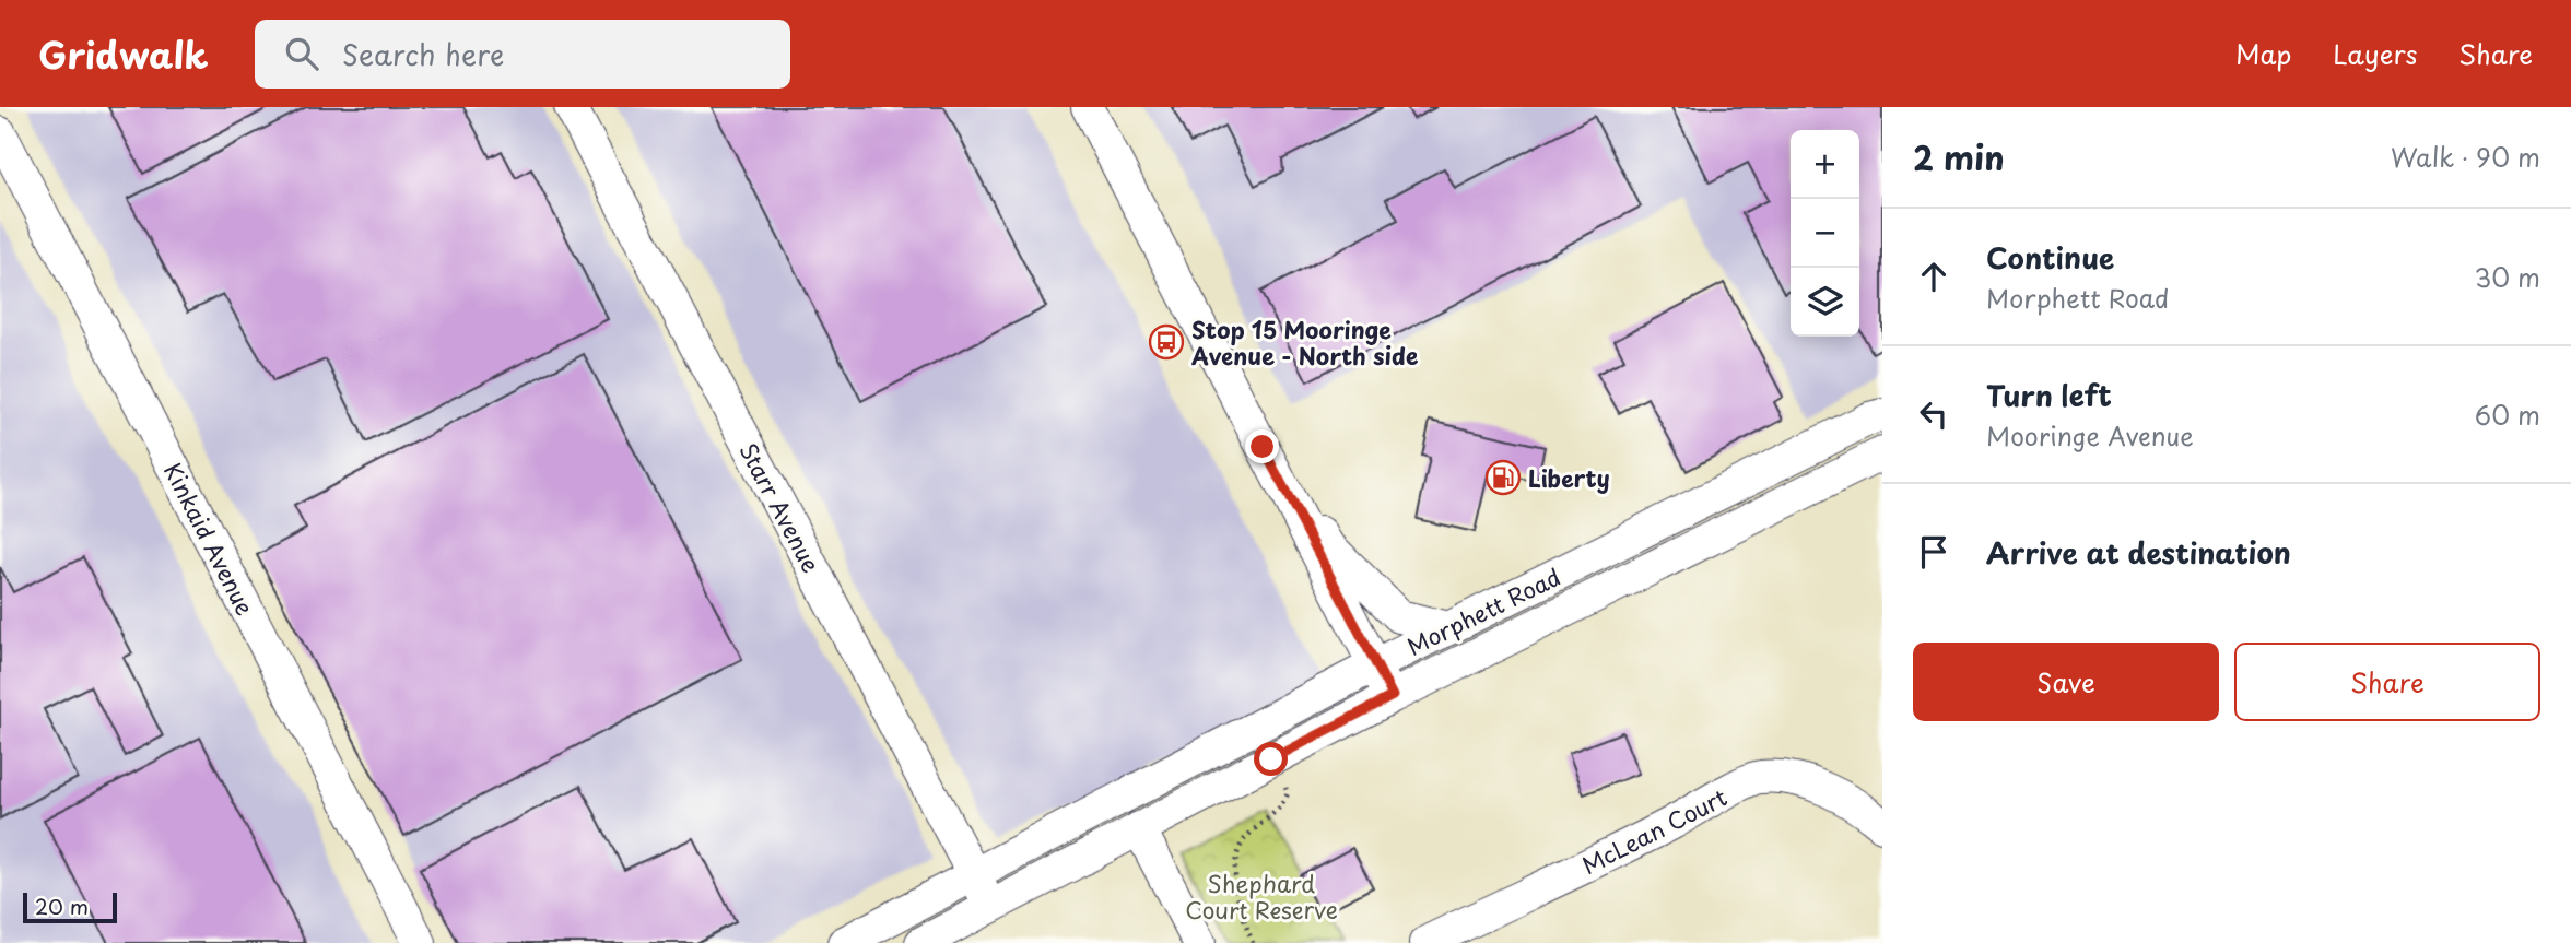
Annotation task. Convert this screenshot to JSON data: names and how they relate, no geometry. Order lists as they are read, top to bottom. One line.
{"streets":{"street":["Starr Avenue","Kinkaid Avenue","Morphett Road","McLean Court"]},"crossings":[["Starr Avenue","Morphett Road"]],"parks":["Shephard Court Reserve"],"places":{"bus stop":["Stop 15 Mooringe Avenue - North side"],"fuel station":["Liberty"]},"scale_bar":"20 m","page":{"header":"Gridwalk","search":"Search here","nav":["Map","Layers","Share"],"heading":["2 min","Walk · 90 m"],"map_buttons":["+","−"],"list":[["Continue","Morphett Road","30 m"],["Turn left","Mooringe Avenue","60 m"],"Arrive at destination"],"buttons":["Save","Share"],"scale":"20 m"}}
